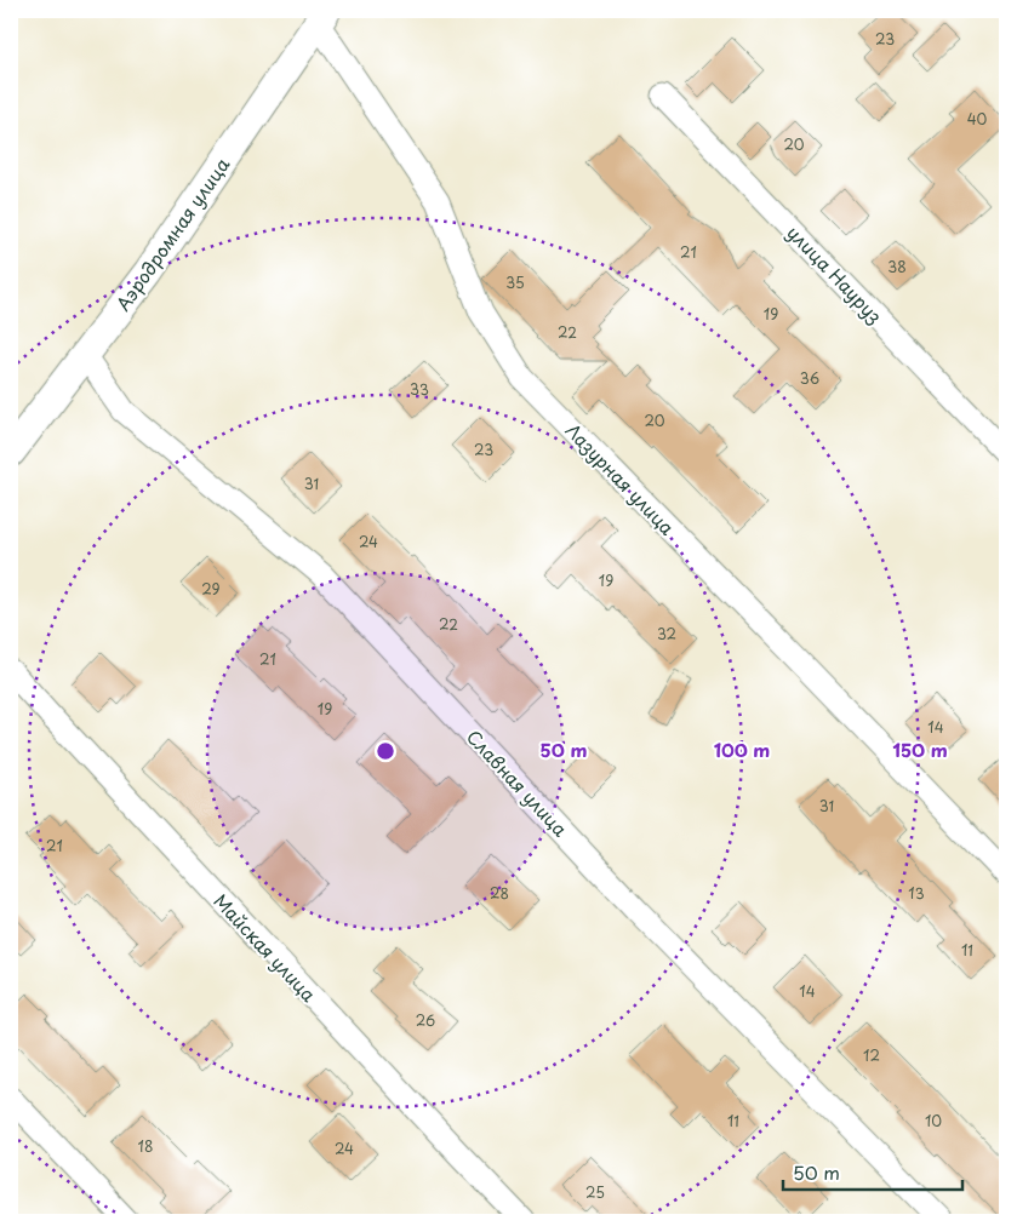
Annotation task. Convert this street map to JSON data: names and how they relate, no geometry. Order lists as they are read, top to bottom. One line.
{"streets":{"street":["Аэродромная улица","улица Науруз","Лазурная улица","Славная улица","Майская улица"]},"crossings":[["Аэродромная улица","Лазурная улица"],["Аэродромная улица","Славная улица"]],"house_numbers":["23","40","20","21","38","35","19","22","36","33","20","23","31","24","19","29","22","32","21","19","14","31","21","28","13","11","14","26","12","11","10","18","24","25"],"scale_bar":"50 m","rings":["50 m","100 m","150 m"]}
